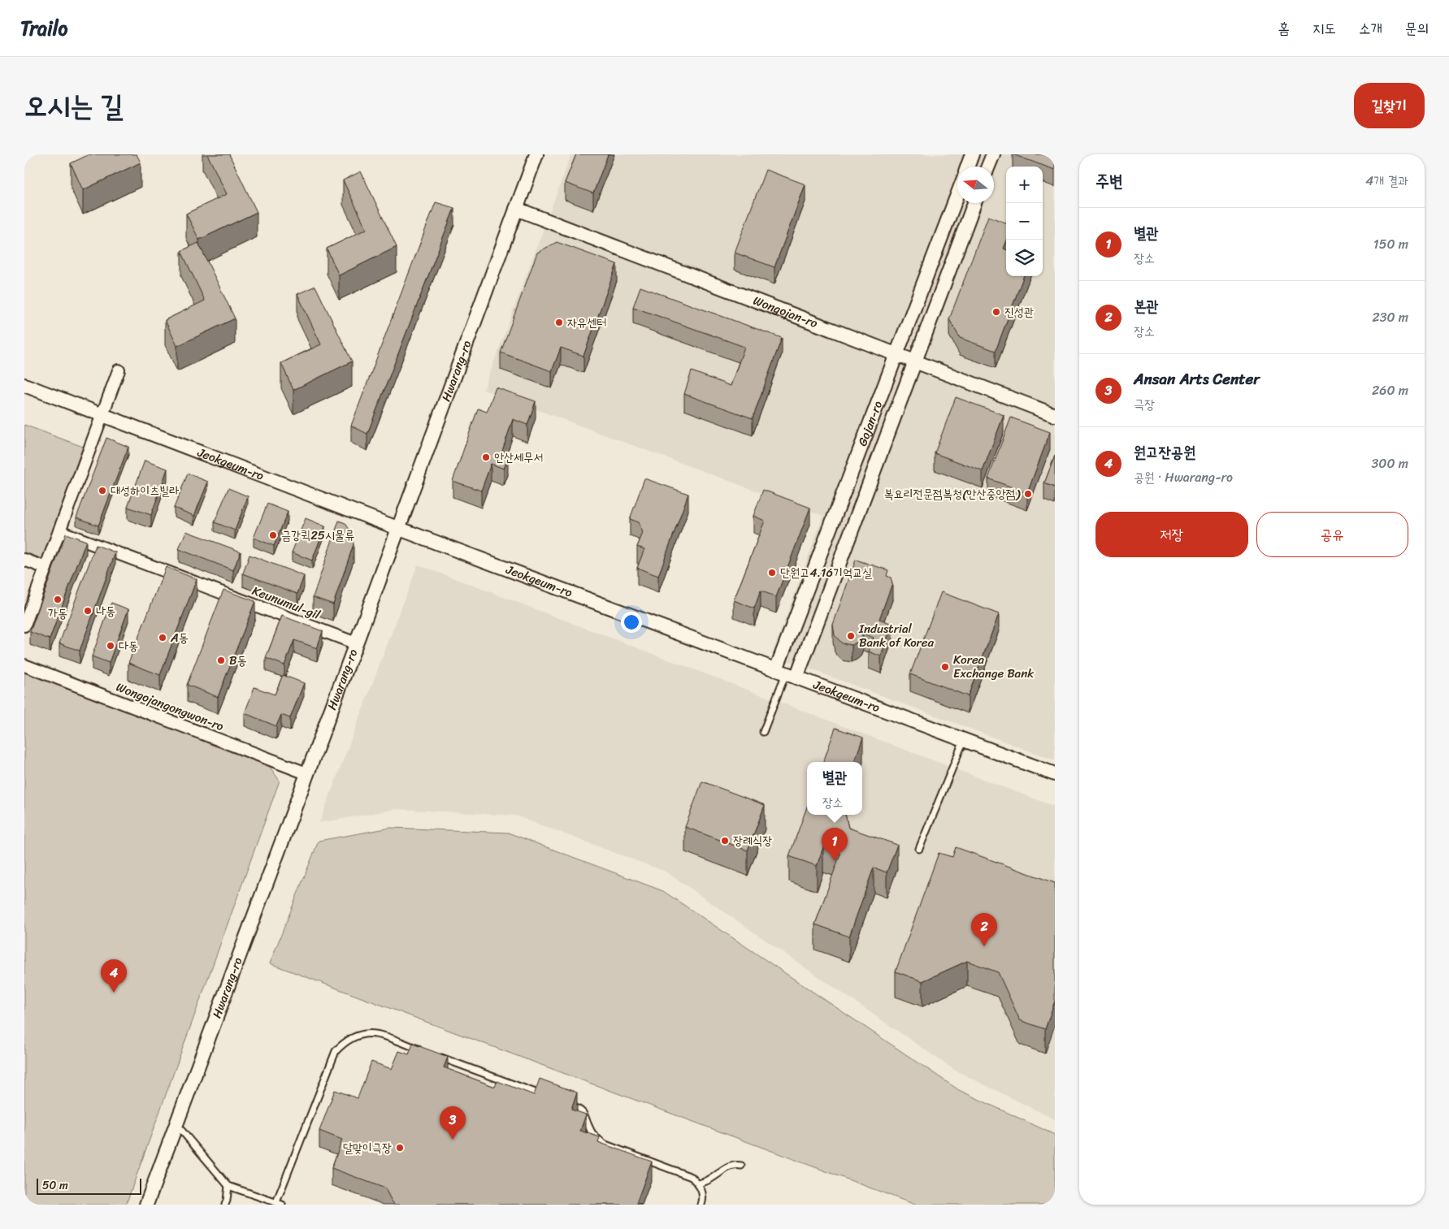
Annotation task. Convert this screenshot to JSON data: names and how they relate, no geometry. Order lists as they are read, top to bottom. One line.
{"streets":{"street":["Wongojan-ro","Hwarang-ro","Gojan-ro","Jeokgeum-ro","Keunumul-gil","Wongojangongwon-ro"]},"crossings":[["Wongojan-ro","Hwarang-ro"],["Wongojan-ro","Gojan-ro"],["Hwarang-ro","Jeokgeum-ro"],["Hwarang-ro","Keunumul-gil"],["Hwarang-ro","Wongojangongwon-ro"],["Gojan-ro","Jeokgeum-ro"]],"places":["진성관","자유센터","안산세무서","대성하이츠빌라","복요리전문점복청(안산중앙점)","금강퀵25시물류","단원고4.16기억교실","가동","나동","Industrial Bank of Korea","A동","다동","B동","Korea Exchange Bank","장례식장","달맞이극장"],"scale_bar":"50 m","north":"left","page":{"header":"Trailo","nav":["홈","지도","소개","문의"],"title":"오시는 길","buttons":["길찾기",["저장","공유"]],"heading":["주변","4개 결과"],"map_buttons":["+","−"],"list":[{"mark":"1","name":"별관","note":"장소","value":"150 m"},{"mark":"2","name":"본관","note":"장소","value":"230 m"},{"mark":"3","name":"Ansan Arts Center","note":"극장","value":"260 m"},{"mark":"4","name":"원고잔공원","note":"공원 · Hwarang-ro","value":"300 m"}],"popup":["별관","장소"],"pins":["1","2","4","3"],"scale":"50 m"}}
